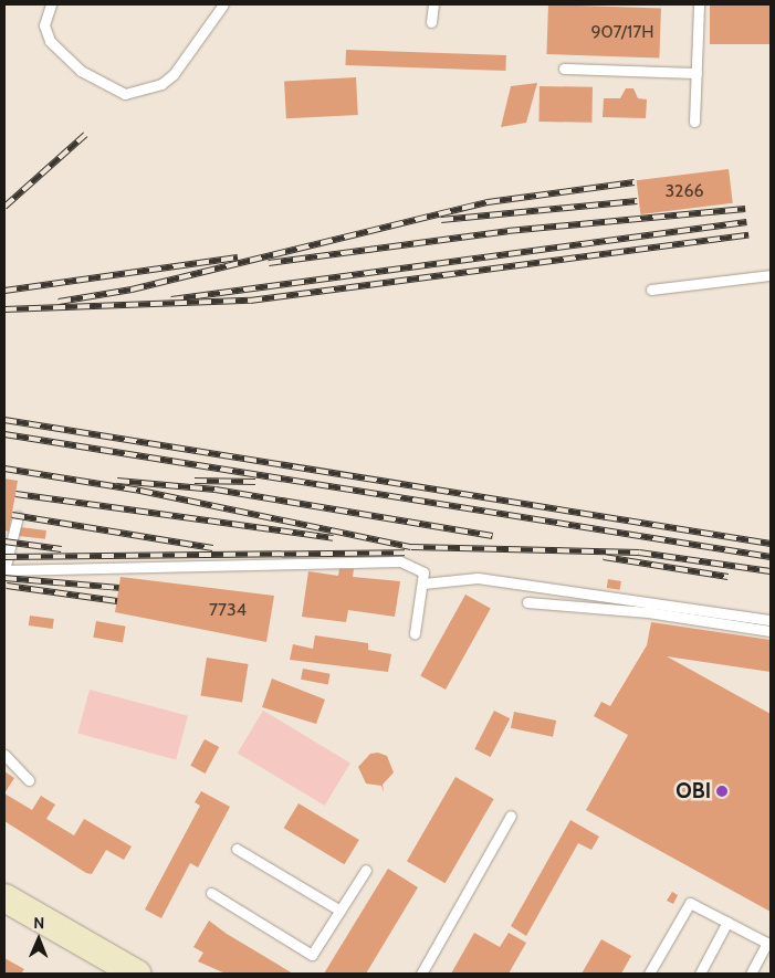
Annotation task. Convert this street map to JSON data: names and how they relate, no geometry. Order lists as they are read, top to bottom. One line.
{"places":["OBI"],"house_numbers":["907/17H","3266","7734"],"north":"top"}
